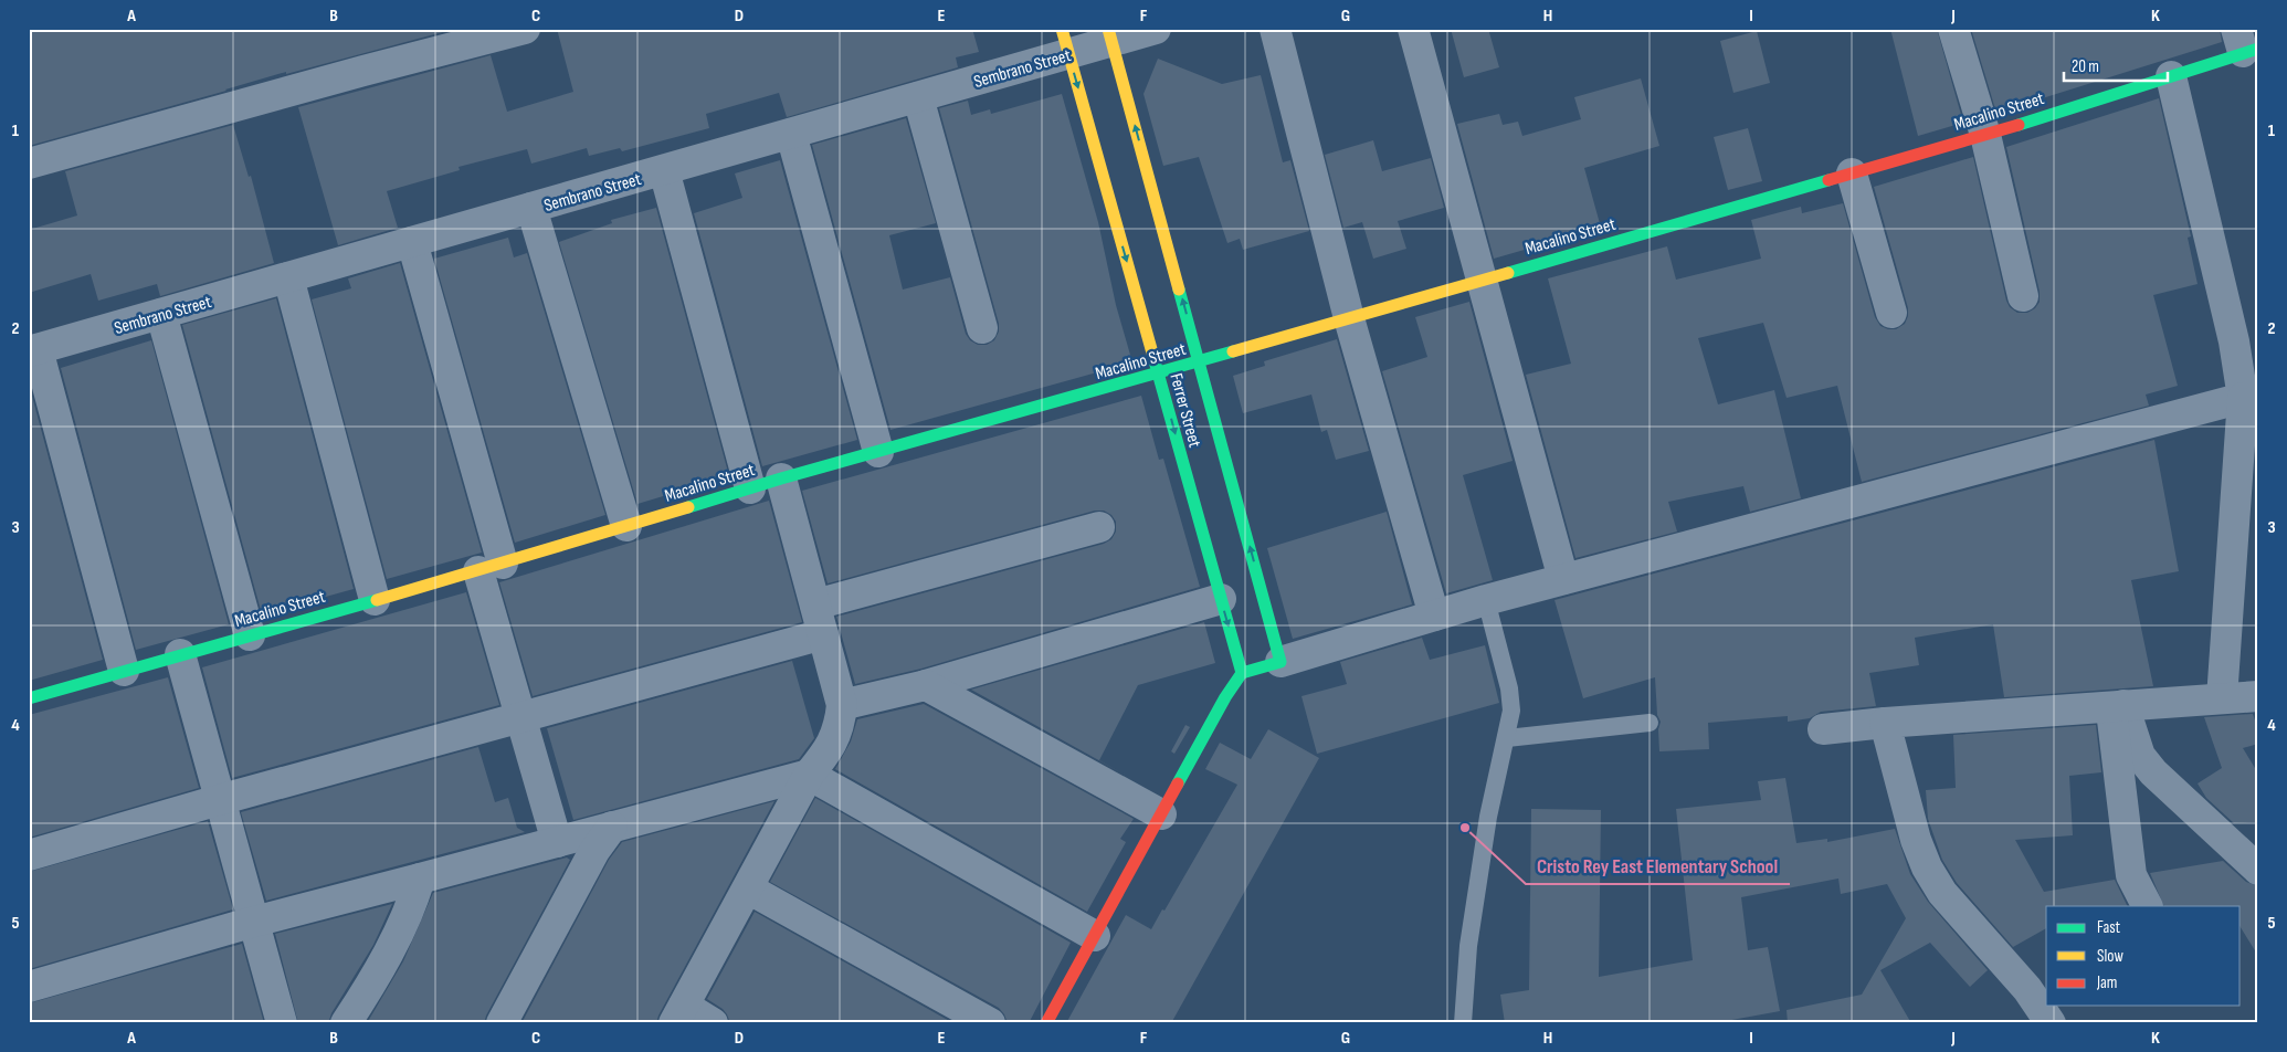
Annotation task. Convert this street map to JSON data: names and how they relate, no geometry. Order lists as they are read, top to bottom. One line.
{"streets":{"street":["Sembrano Street","Macalino Street","Ferrer Street"]},"crossings":[["Sembrano Street","Ferrer Street"],["Macalino Street","Ferrer Street"]],"places":["Cristo Rey East Elementary School"],"legend":["Fast","Slow","Jam"],"scale_bar":"20 m","grid":{"columns":["A","B","C","D","E","F","G","H","I","J","K"],"rows":["1","2","3","4","5"]}}
